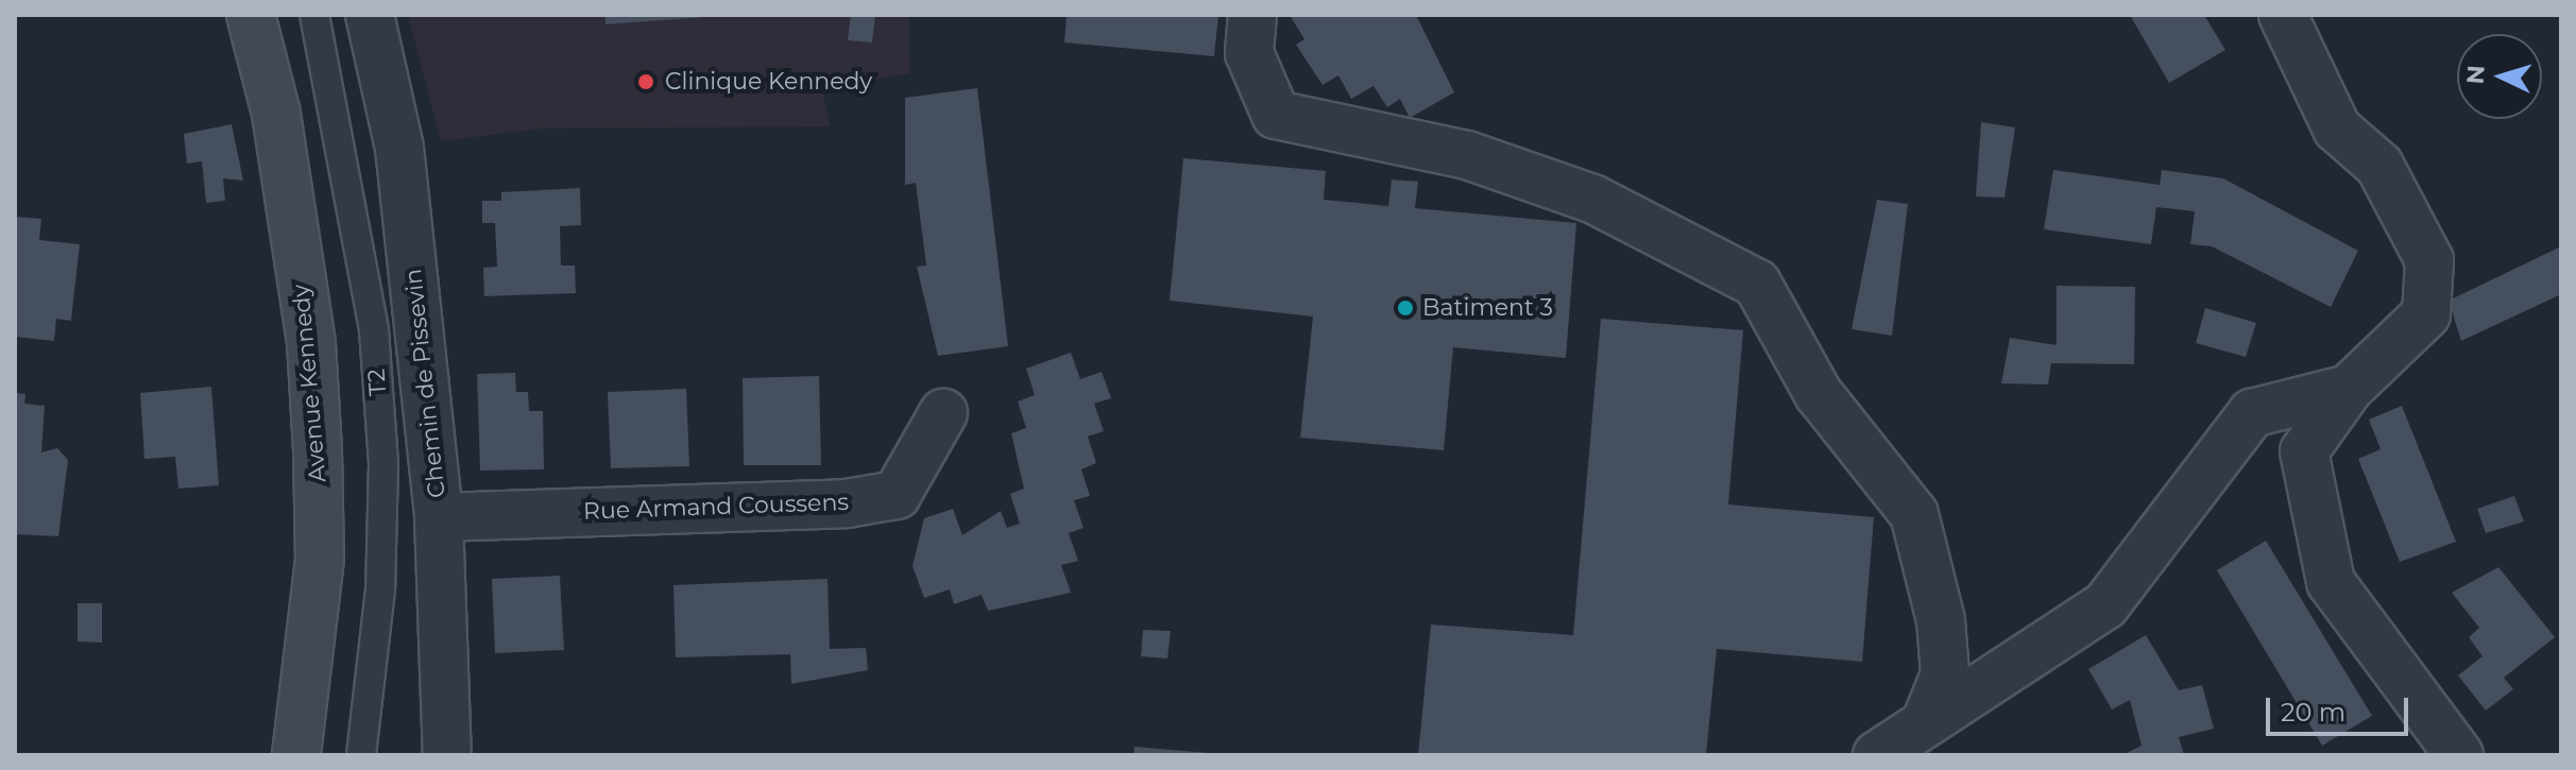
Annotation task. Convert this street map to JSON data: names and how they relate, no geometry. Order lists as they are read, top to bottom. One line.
{"streets":{"main road":["Avenue Kennedy"],"street":["Chemin de Pissevin","Rue Armand Coussens"],"lane":["T2"]},"crossings":[["Chemin de Pissevin","Rue Armand Coussens"]],"places":["Clinique Kennedy","Batiment 3"],"scale_bar":"20 m","north":"left"}
